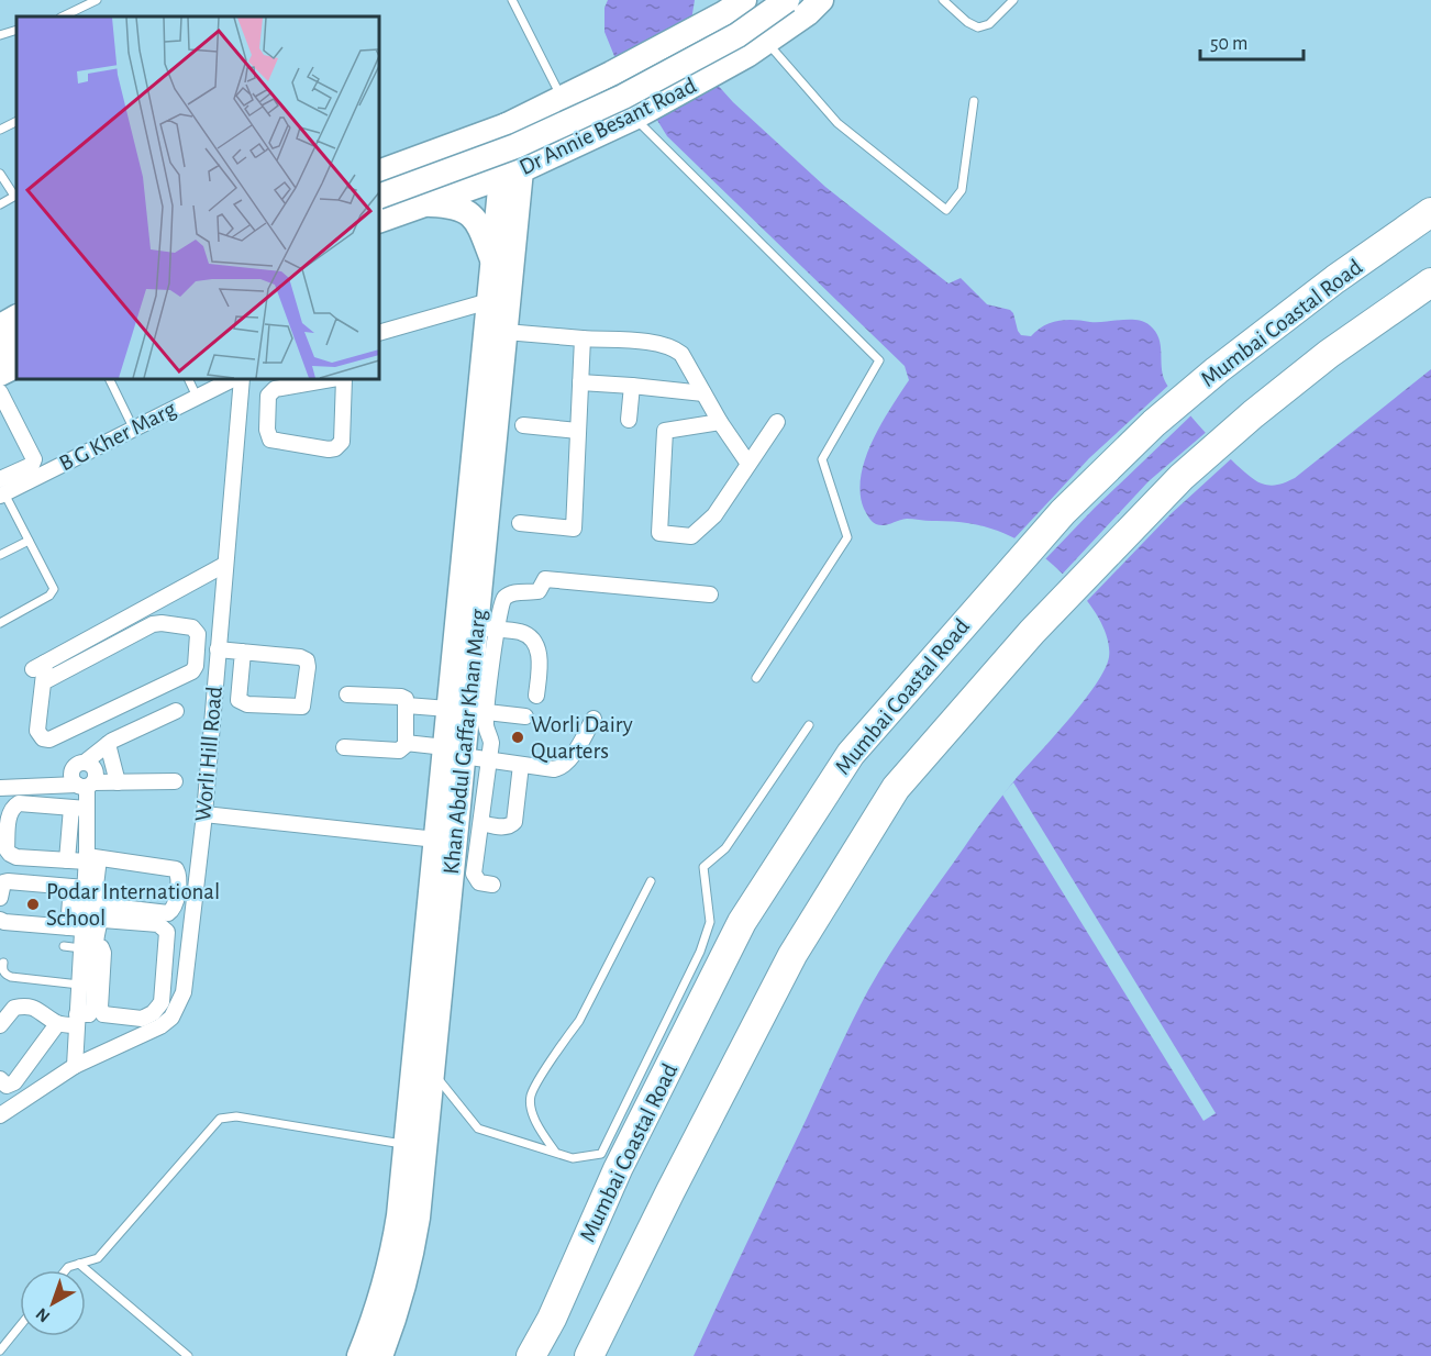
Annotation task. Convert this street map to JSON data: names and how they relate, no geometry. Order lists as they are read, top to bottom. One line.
{"streets":{"highway":["Mumbai Coastal Road"],"main road":["Dr Annie Besant Road","Khan Abdul Gaffar Khan Marg"],"street":["B G Kher Marg","Worli Hill Road"]},"crossings":[["Dr Annie Besant Road","Khan Abdul Gaffar Khan Marg"]],"places":["Worli Dairy Quarters","Podar International School"],"scale_bar":"50 m","north":"bottom left"}
